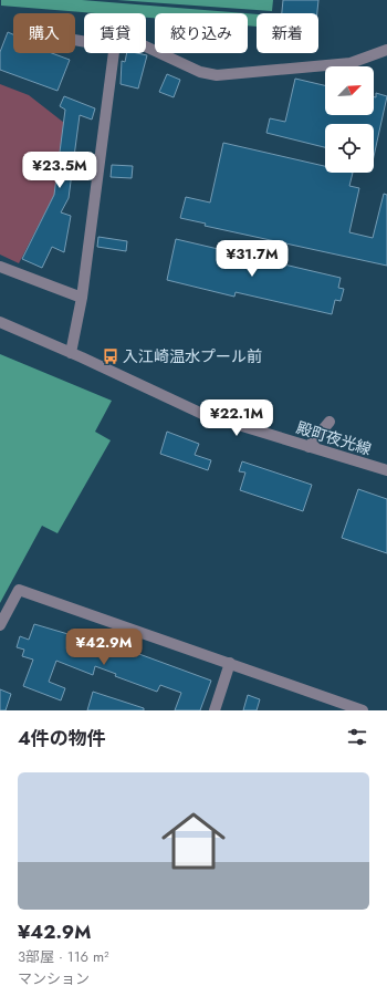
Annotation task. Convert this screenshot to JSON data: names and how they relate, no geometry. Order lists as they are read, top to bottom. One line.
{"streets":{"street":["殿町夜光線"]},"places":{"bus stop":["入江崎温水プール前"]},"north":"top right","page":{"chip":["購入","賃貸","絞り込み","新着"],"price":["¥23.5M","¥31.7M","¥22.1M","¥42.9M"],"heading":"4件の物件","list":[{"name":"¥42.9M","note":"3部屋 · 116 m² · マンション"}]}}
